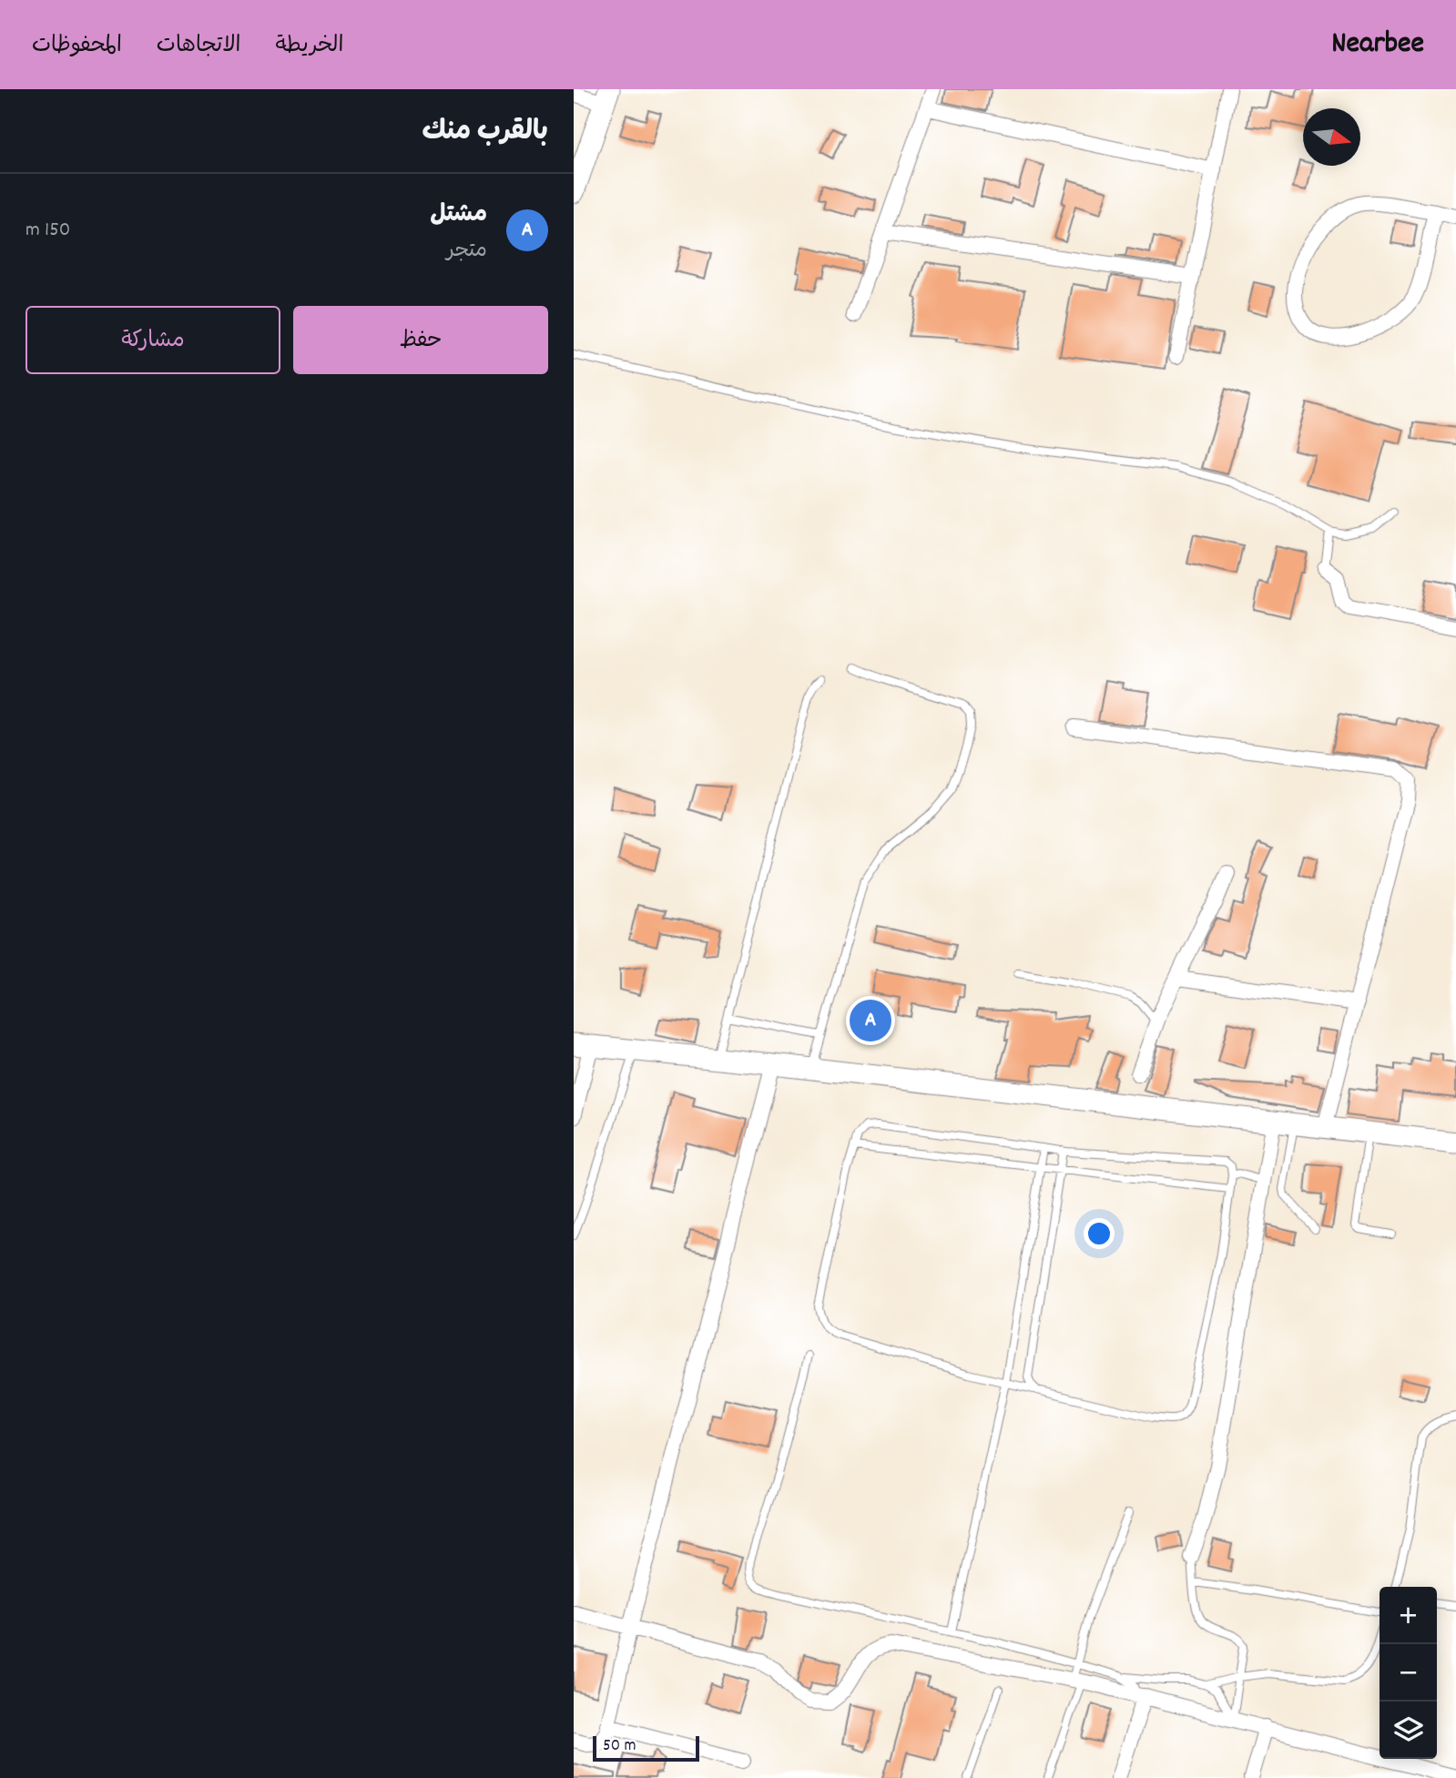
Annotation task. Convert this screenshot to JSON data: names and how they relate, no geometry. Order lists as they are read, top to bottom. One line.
{"scale_bar":"50 m","north":"right","page":{"header":"Nearbee","nav":["الخريطة","الاتجاهات","المحفوظات"],"heading":"بالقرب منك","list":[{"mark":"A","name":"مشتل","note":"متجر","value":"150 m"}],"buttons":["حفظ","مشاركة"],"pins":"A","map_buttons":["+","−"],"scale":"50 m"}}
